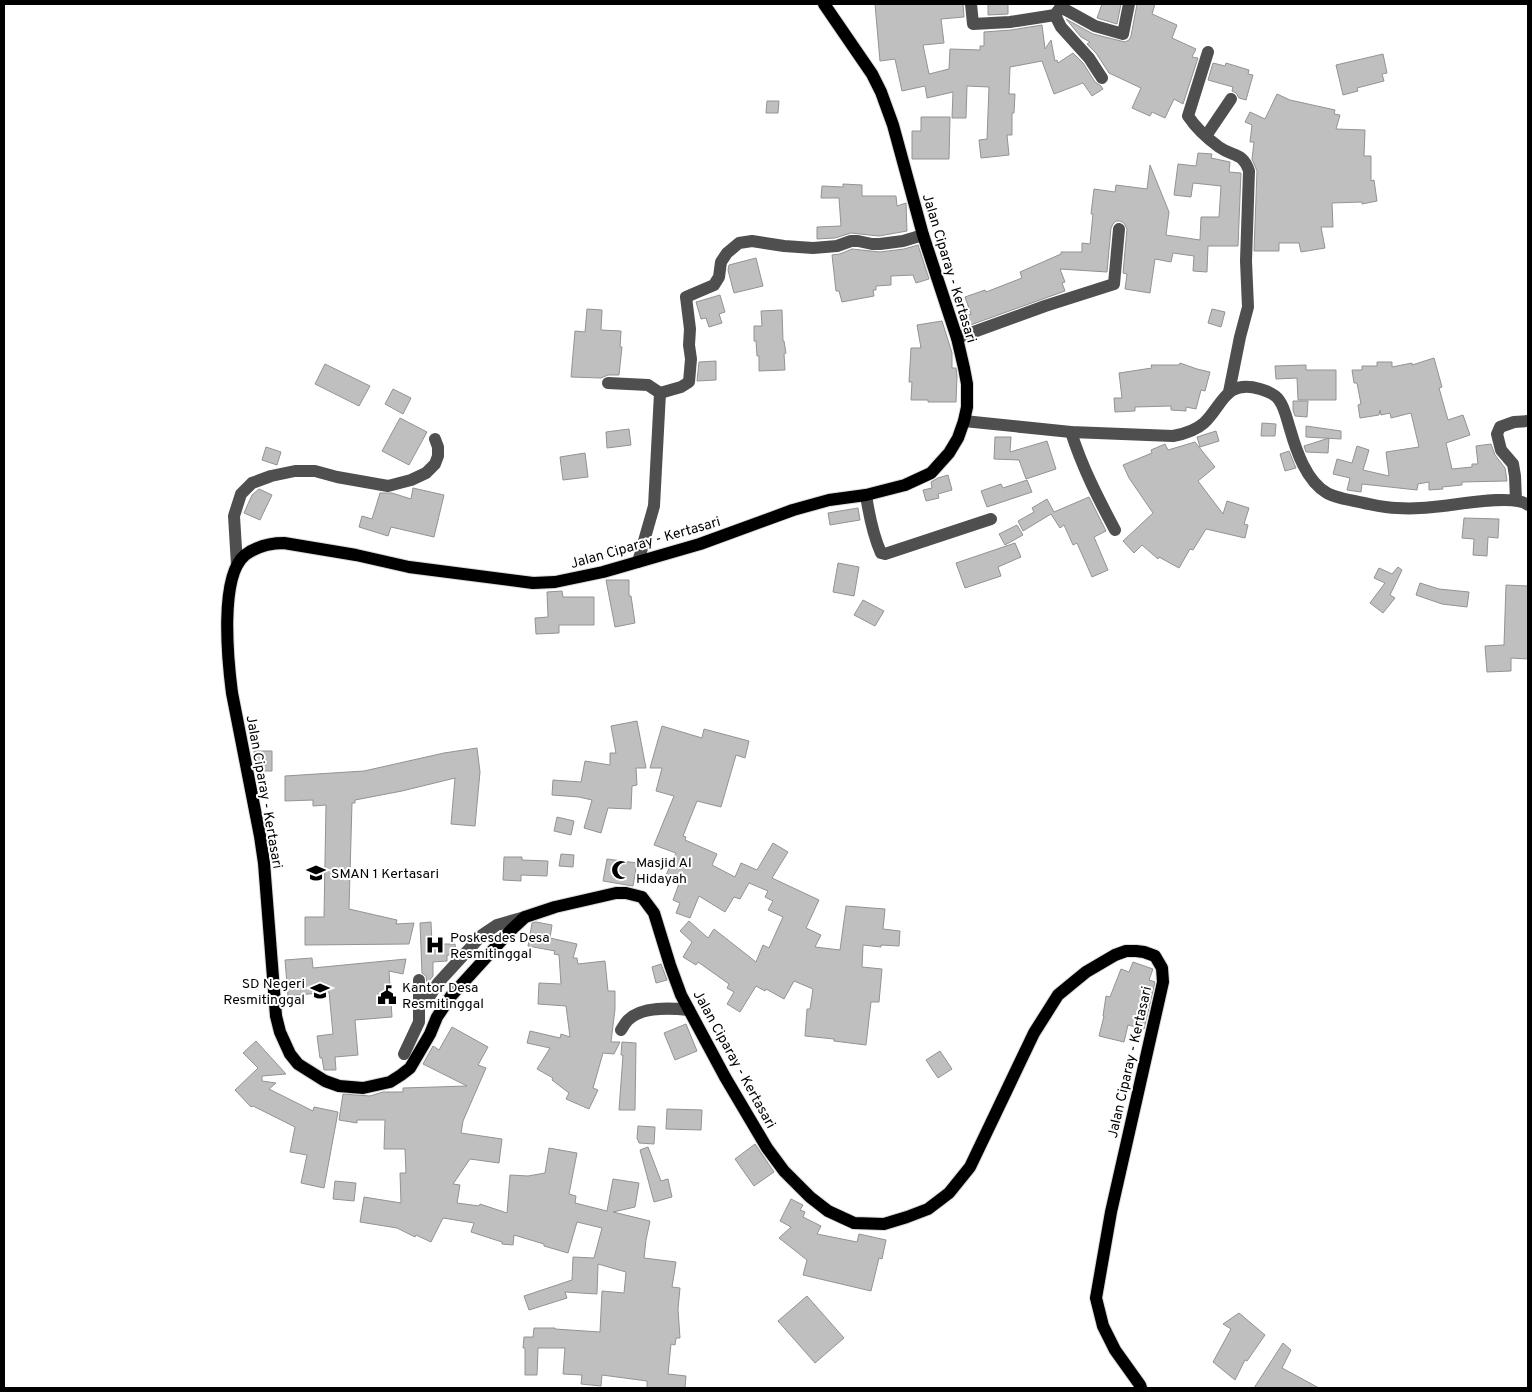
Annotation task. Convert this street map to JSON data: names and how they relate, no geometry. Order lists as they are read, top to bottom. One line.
{"streets":{"main road":["Jalan Ciparay - Kertasari"]},"places":{"mosque":["Masjid Al Hidayah"],"school or university":["SMAN 1 Kertasari","SD Negeri Resmitinggal"],"hospital":["Poskesdes Desa Resmitinggal"],"public building":["Kantor Desa Resmitinggal"]}}
